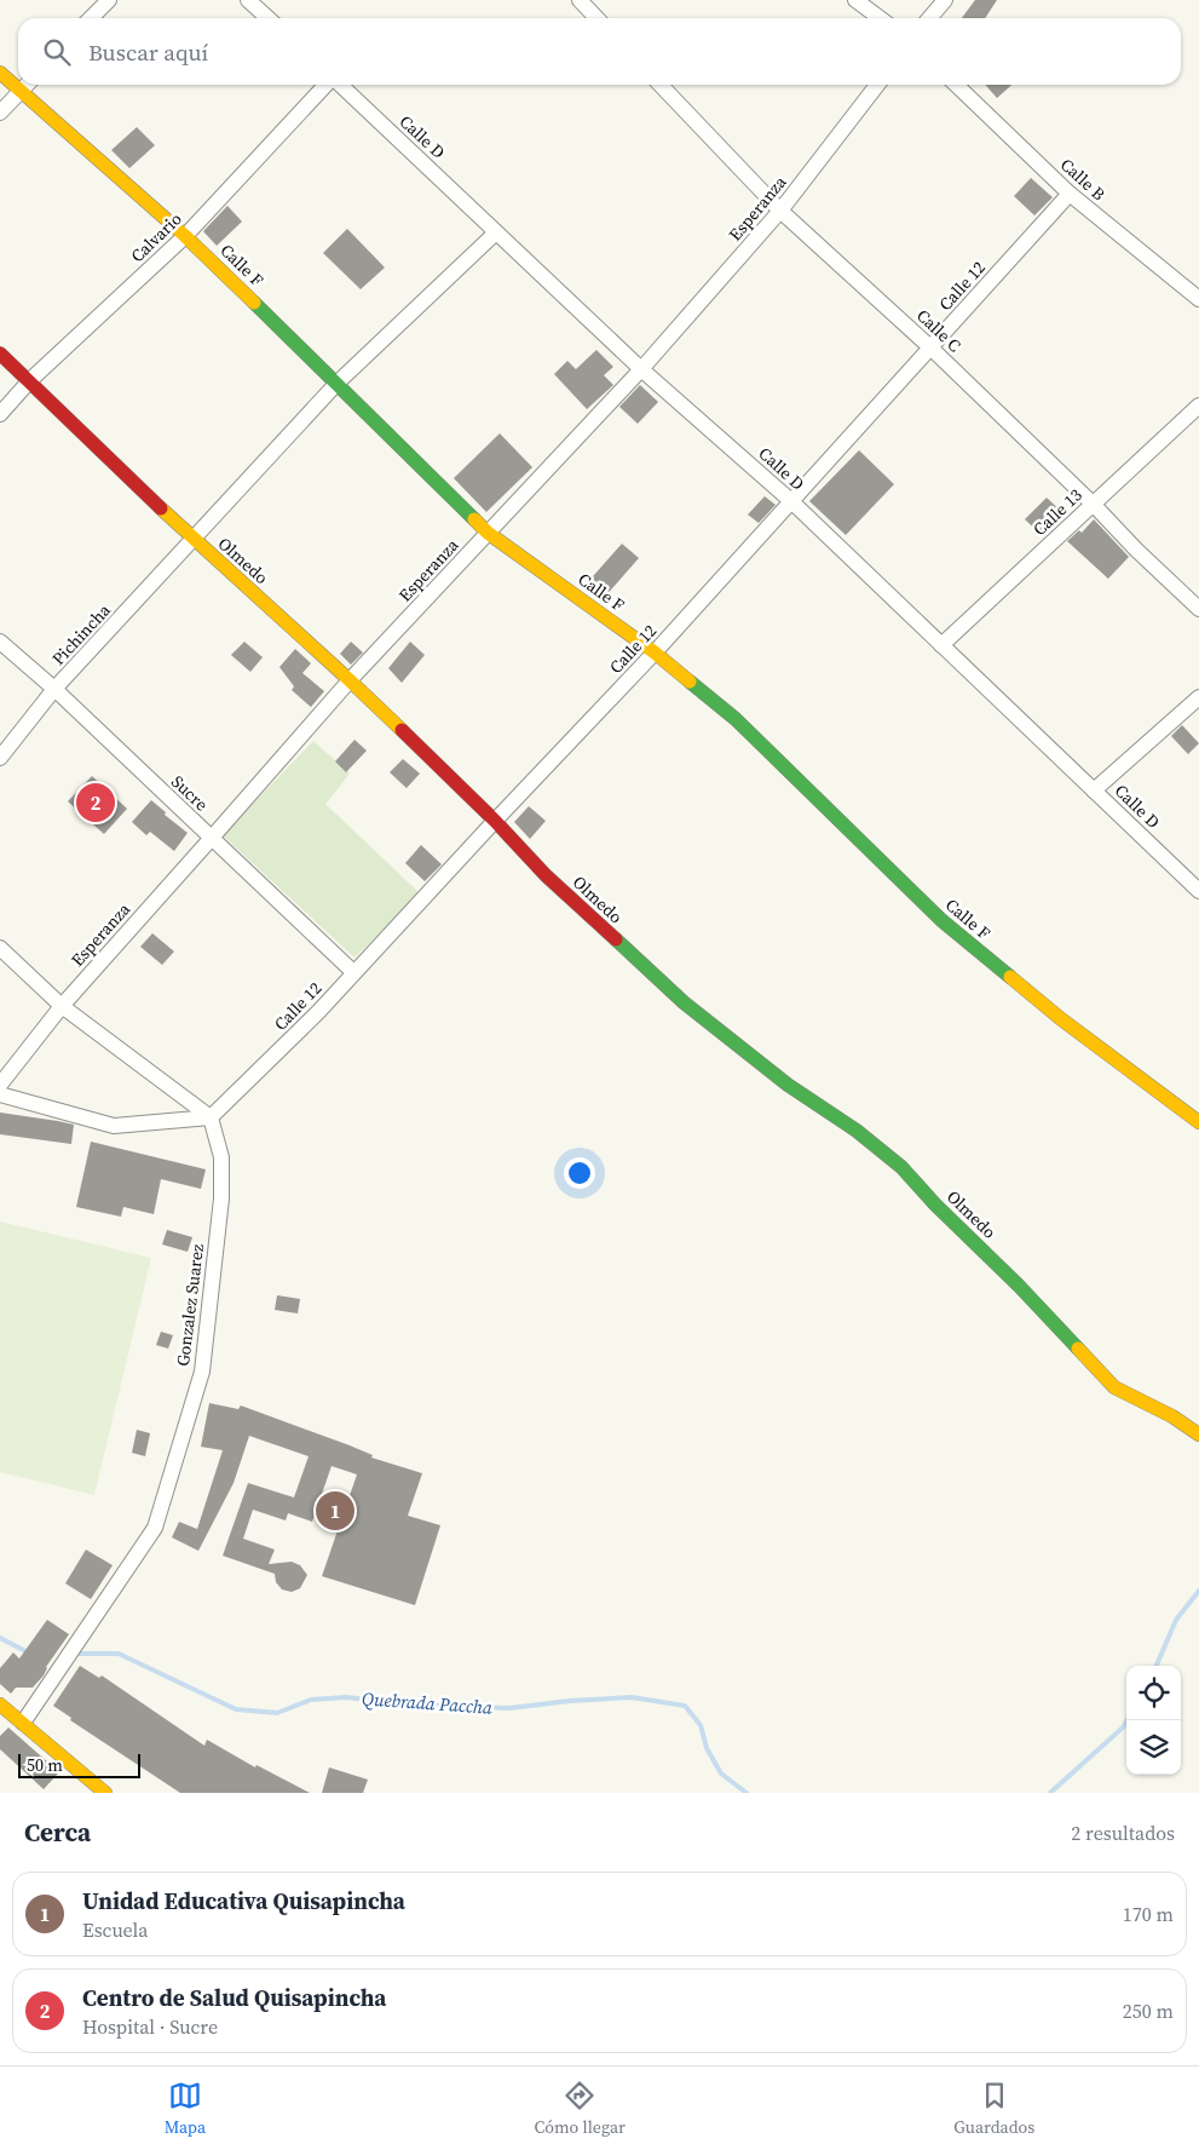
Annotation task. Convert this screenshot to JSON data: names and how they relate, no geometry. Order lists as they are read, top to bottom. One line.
{"streets":{"street":["Calle D","Calle B","Esperanza","Calvario","Calle F","Calle 12","Calle C","Calle 13","Olmedo","Pichincha","Sucre","Gonzalez Suarez"]},"crossings":[["Calle D","Esperanza"],["Calle D","Calle 12"],["Calle D","Calle 13"],["Calle D","Pichincha"],["Calle B","Calle 12"],["Esperanza","Calle F"],["Esperanza","Calle C"],["Esperanza","Olmedo"],["Esperanza","Sucre"],["Calvario","Calle F"],["Calvario","Olmedo"],["Calle F","Calle 12"],["Calle F","Pichincha"],["Calle 12","Calle C"],["Calle 12","Olmedo"],["Calle 12","Sucre"],["Calle 12","Gonzalez Suarez"],["Calle C","Calle 13"],["Olmedo","Pichincha"],["Pichincha","Sucre"]],"water":["Quebrada Paccha"],"scale_bar":"50 m","page":{"search":"Buscar aquí","pins":["2","1"],"scale":"50 m","heading":["Cerca","2 resultados"],"list":[{"mark":"1","name":"Unidad Educativa Quisapincha","note":"Escuela","value":"170 m"},{"mark":"2","name":"Centro de Salud Quisapincha","note":"Hospital · Sucre","value":"250 m"}],"nav":["Mapa","Cómo llegar","Guardados"]}}
